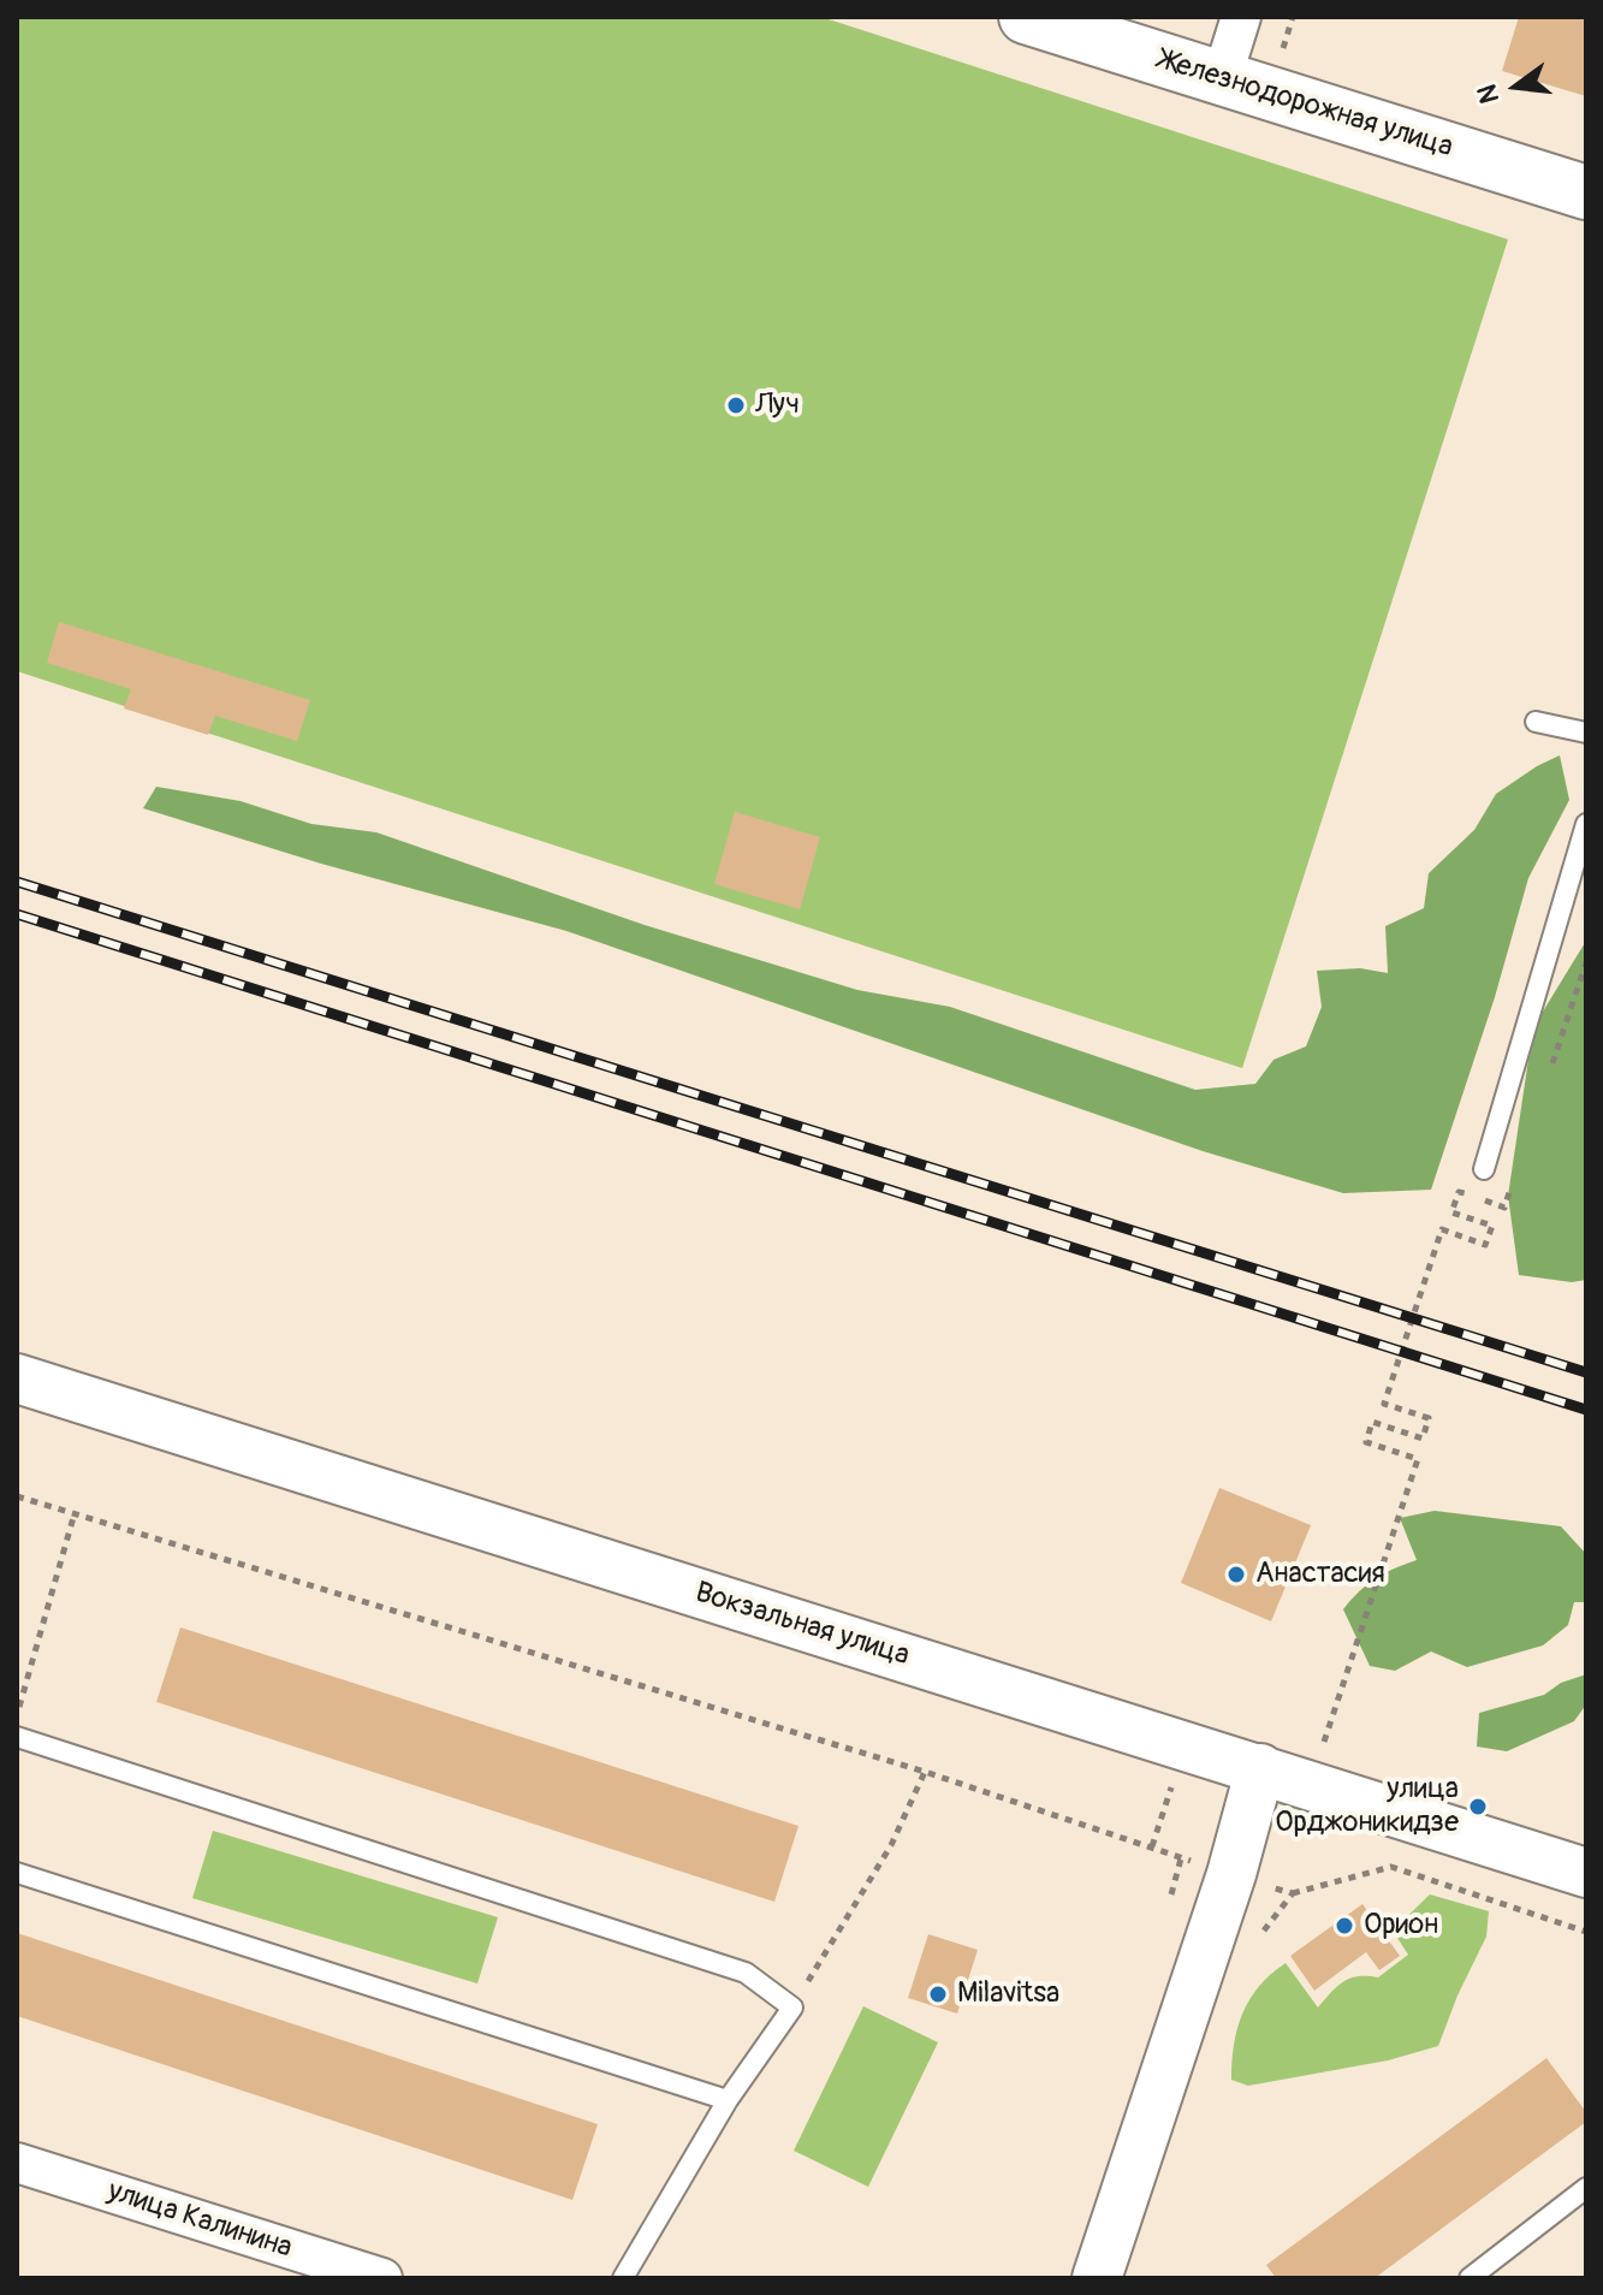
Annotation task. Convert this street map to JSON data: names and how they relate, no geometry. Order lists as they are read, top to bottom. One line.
{"streets":{"main road":["Железнодорожная улица"],"street":["Вокзальная улица","улица Калинина"]},"places":["Луч","Анастасия","улица Орджоникидзе","Орион","Milavitsa"],"north":"left"}
